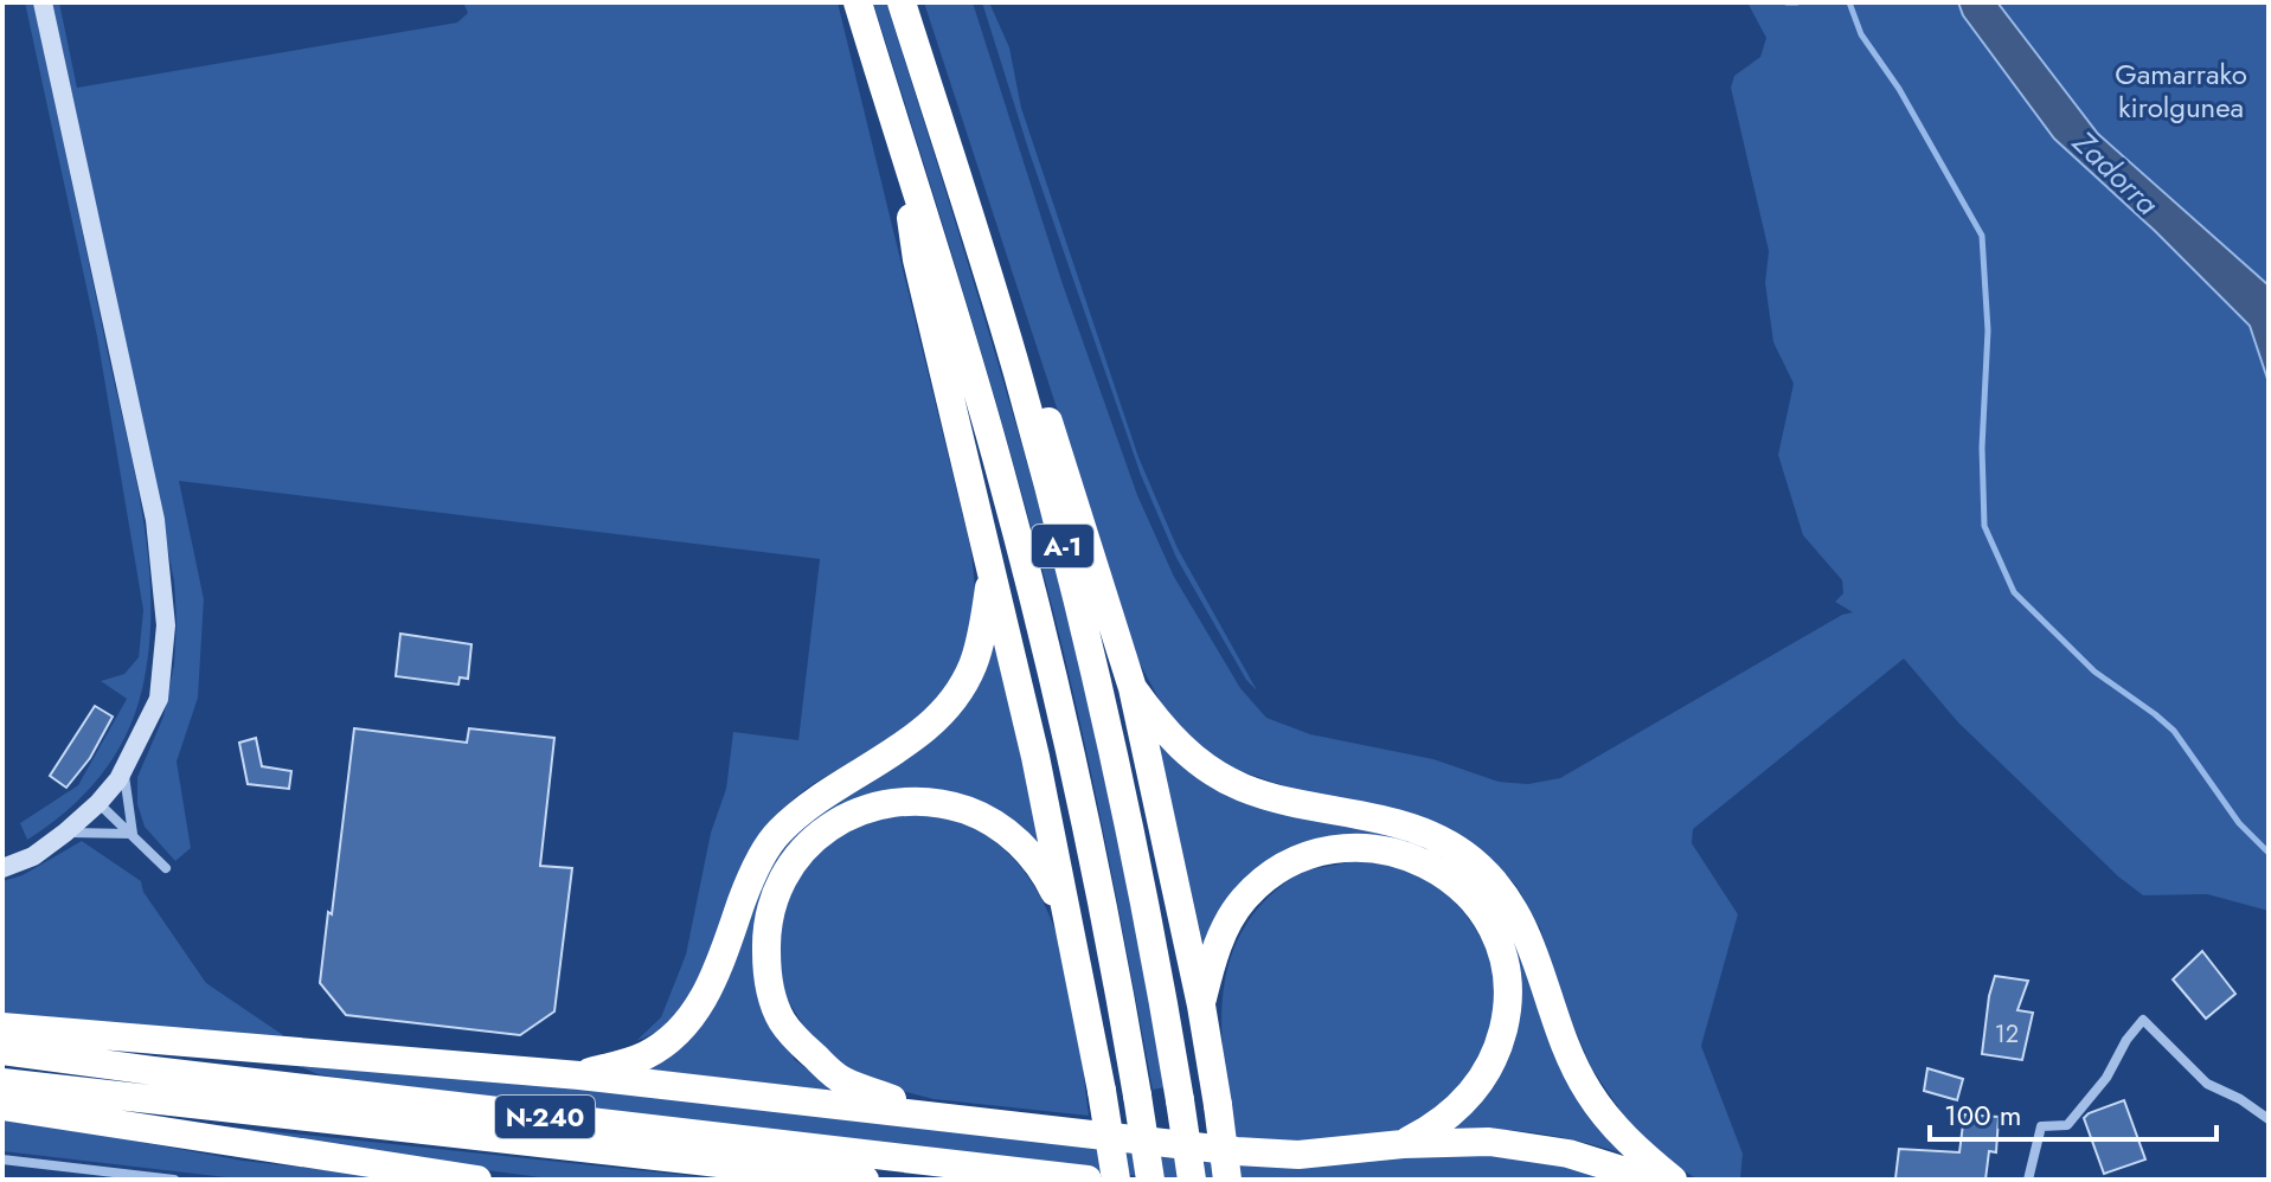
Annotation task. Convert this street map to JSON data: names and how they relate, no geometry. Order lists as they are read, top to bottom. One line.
{"streets":{"highway":["A-1","N-240"]},"water":["Zadorra"],"parks":["Gamarrako kirolgunea"],"house_numbers":["12"],"scale_bar":"100 m"}
